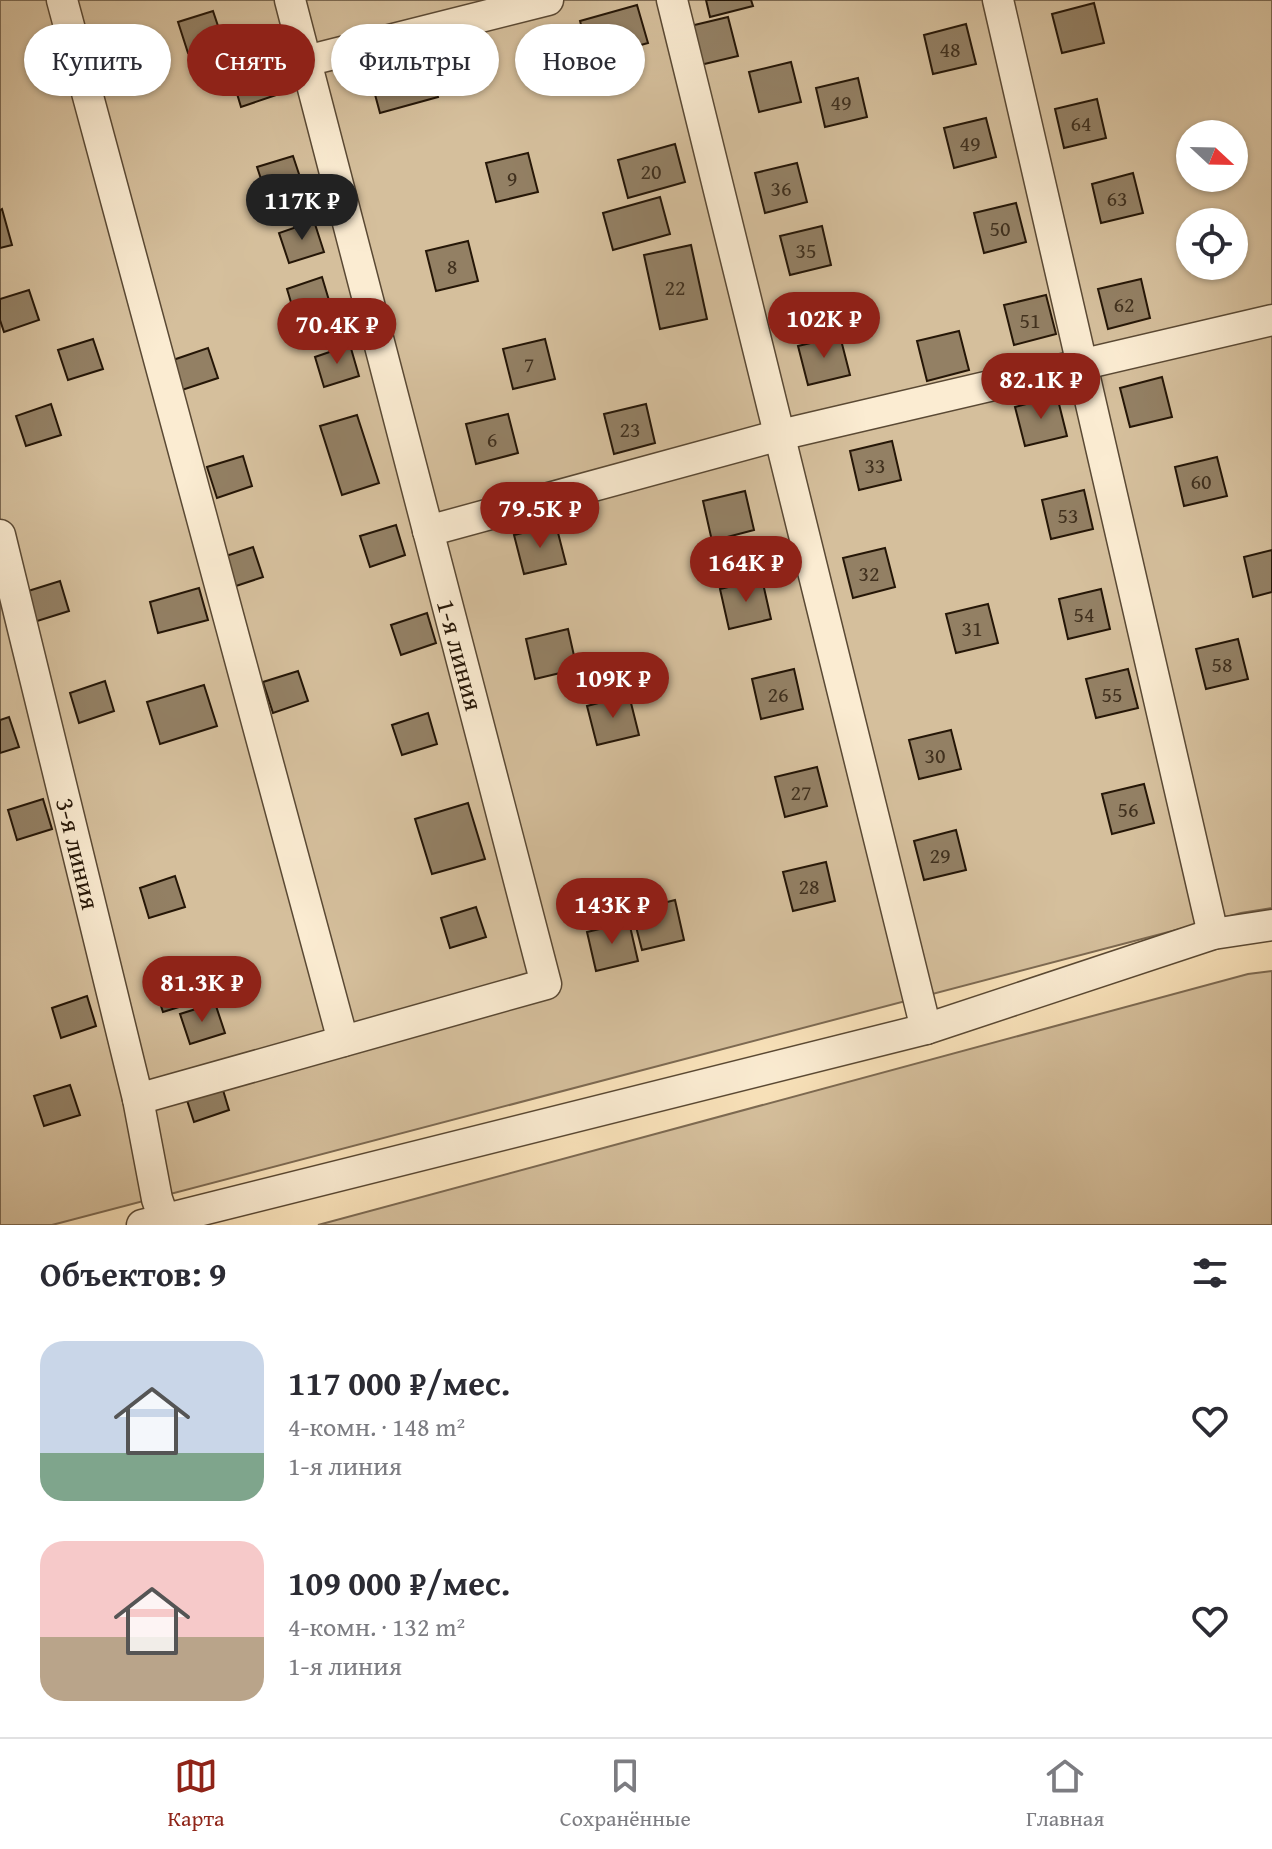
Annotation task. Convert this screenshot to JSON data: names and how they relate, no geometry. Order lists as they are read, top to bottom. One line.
{"streets":{"street":["1-я линия","3-я линия"]},"house_numbers":["48","49","64","49","20","9","36","63","50","35","8","22","62","51","7","23","6","33","60","53","32","54","31","58","26","55","30","27","56","29","28"],"north":"right","page":{"chip":["Купить","Снять","Фильтры","Новое"],"price":["117K ₽","102K ₽","70.4K ₽","82.1K ₽","79.5K ₽","164K ₽","109K ₽","143K ₽","81.3K ₽"],"heading":"Объектов: 9","list":[{"name":"117 000 ₽/мес.","note":"4-комн. · 148 m² · 1-я линия"},{"name":"109 000 ₽/мес.","note":"4-комн. · 132 m² · 1-я линия"}],"tabs":["Карта","Сохранённые","Главная"]}}
